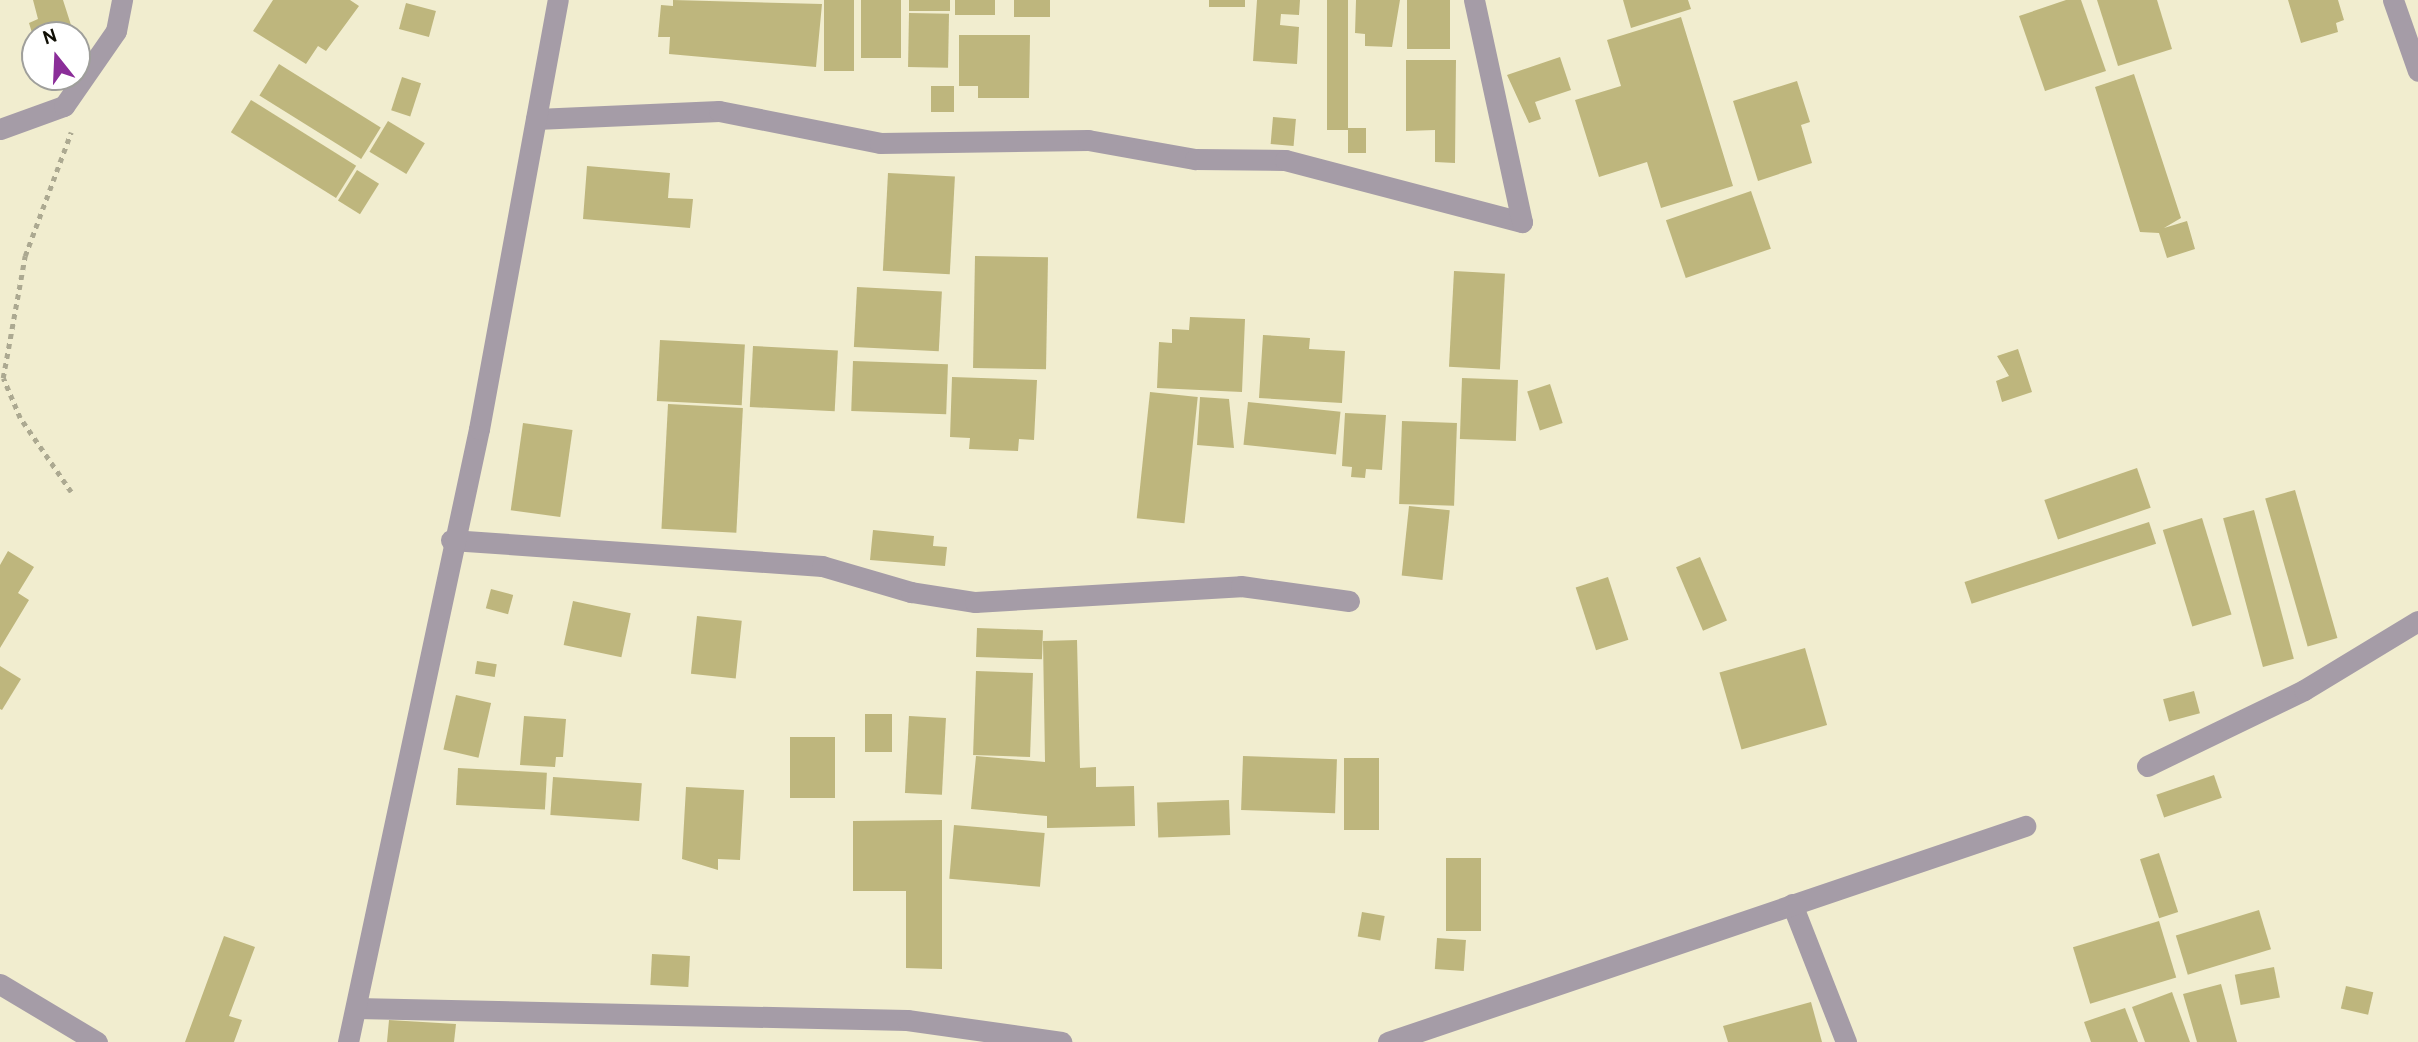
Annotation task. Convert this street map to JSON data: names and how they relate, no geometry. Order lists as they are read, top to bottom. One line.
{"north":"top"}
